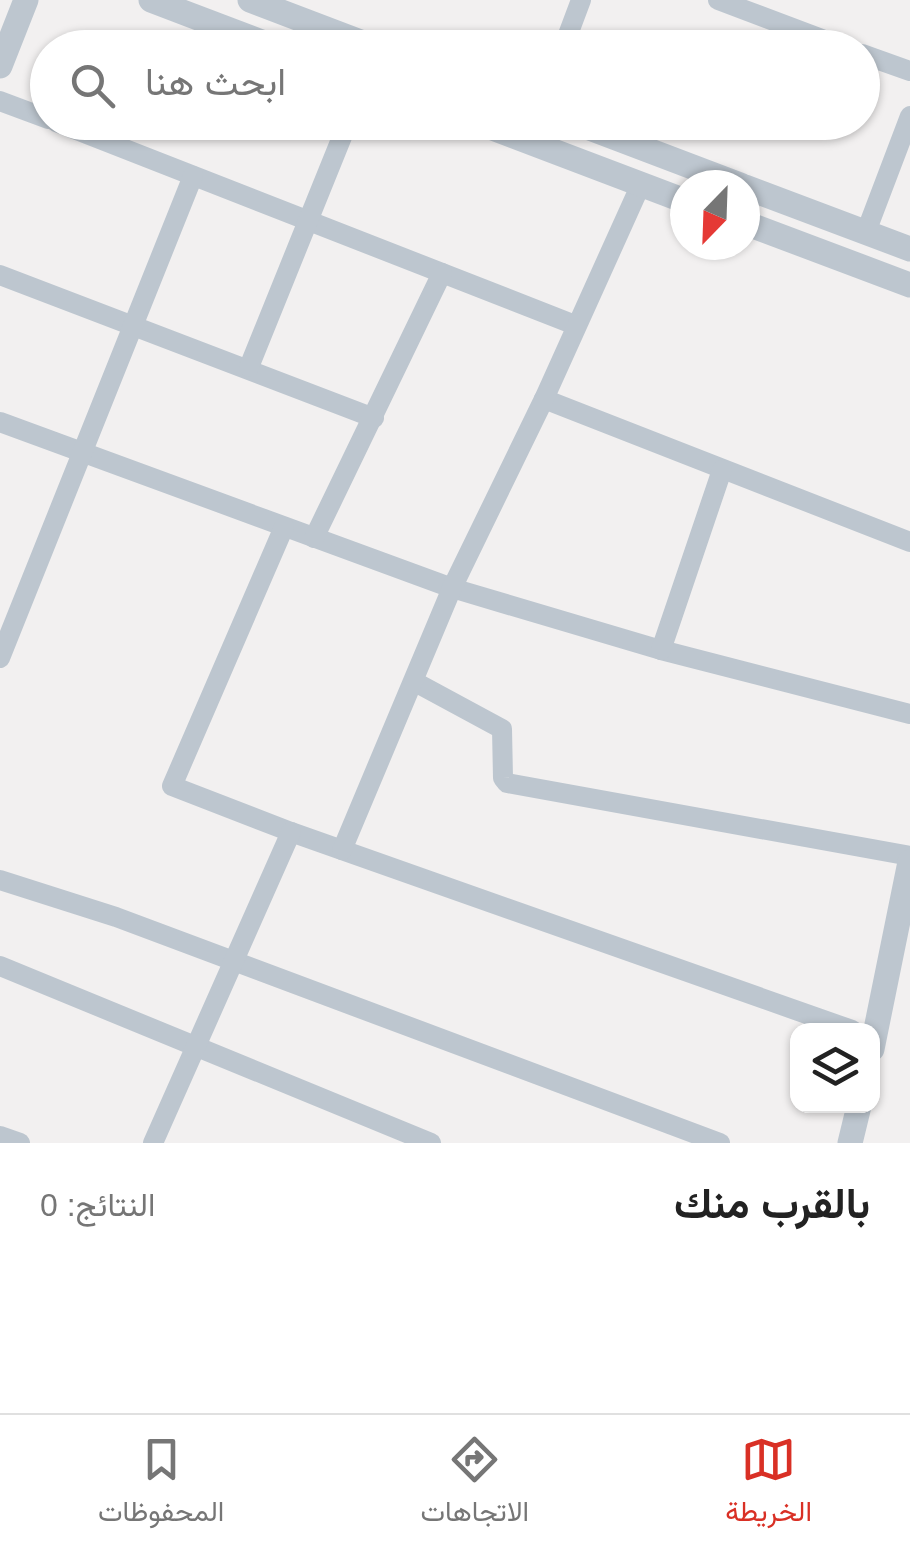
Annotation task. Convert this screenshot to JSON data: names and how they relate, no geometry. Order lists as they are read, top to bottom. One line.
{"north":"bottom left","page":{"search":"ابحث هنا","heading":["بالقرب منك","النتائج: 0"],"nav":["الخريطة","الاتجاهات","المحفوظات"]}}
